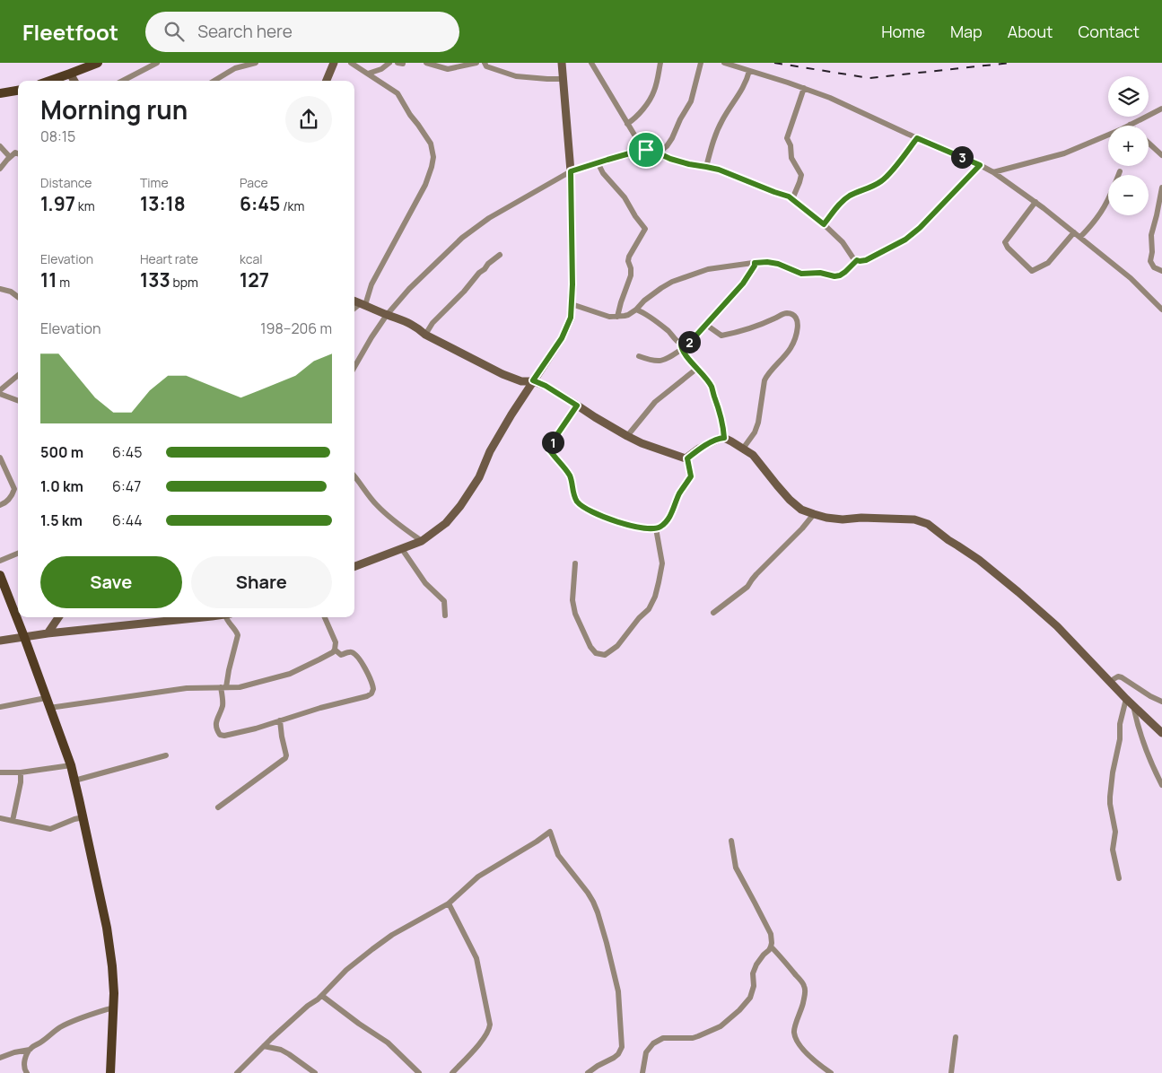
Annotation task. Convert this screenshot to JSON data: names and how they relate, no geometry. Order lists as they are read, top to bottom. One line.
{"page":{"header":"Fleetfoot","search":"Search here","nav":["Home","Map","About","Contact"],"map_buttons":["+","−"],"heading":["Morning run","08:15"],"pins":["3","2","1"],"stats":[["Distance","1.97 km"],["Time","13:18"],["Pace","6:45 /km"],["Elevation","11 m"],["Heart rate","133 bpm"],["kcal","127"]],"chart":["Elevation","198–206 m"],"list":[{"name":"500 m","note":"6:45"},{"name":"1.0 km","note":"6:47"},{"name":"1.5 km","note":"6:44"}],"buttons":["Save","Share"]}}
